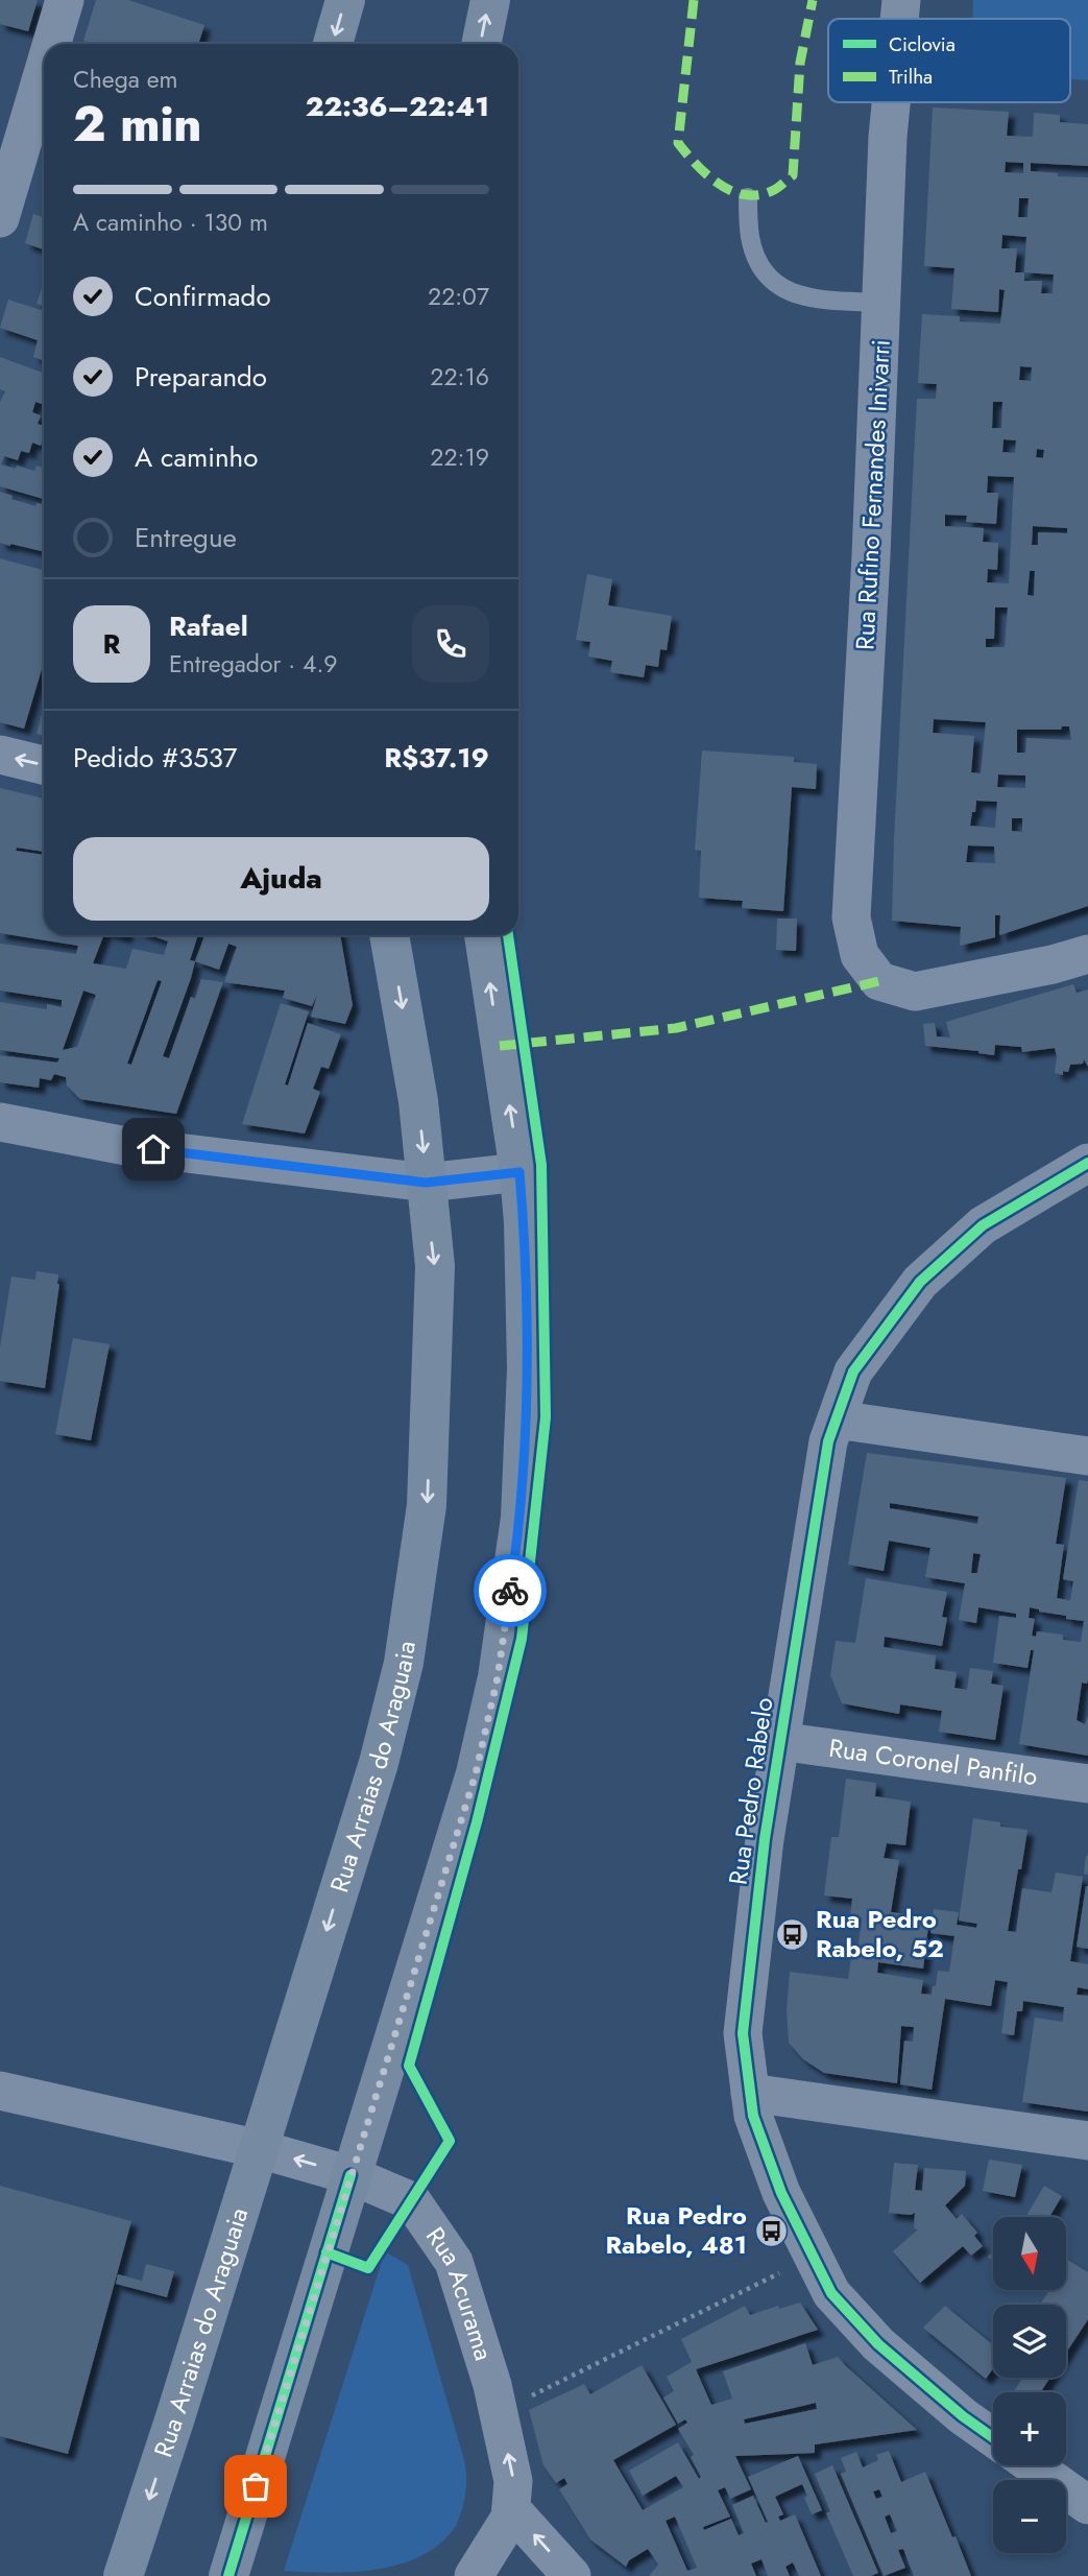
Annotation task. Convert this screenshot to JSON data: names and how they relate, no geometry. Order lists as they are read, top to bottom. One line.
{"streets":{"main road":["Rua Arraias do Araguaia"],"street":["Rua Rufino Fernandes Inivarri","Rua Coronel Panfilo","Rua Pedro Rabelo","Rua Acurama"]},"crossings":[["Rua Coronel Panfilo","Rua Pedro Rabelo"],["Rua Arraias do Araguaia","Rua Acurama"]],"places":{"bus stop":["Rua Pedro Rabelo, 52","Rua Pedro Rabelo, 481"]},"legend":["Ciclovia","Trilha"],"north":"bottom","page":{"heading":["2 min","Chega em","22:36–22:41"],"panel":["Rafael","Entregador · 4.9","Pedido #3537","R$37.19"],"bar":"A caminho · 130 m","list":[["Confirmado","22:07"],["Preparando","22:16"],["A caminho","22:19"],"Entregue"],"round":"R","buttons":"Ajuda","map_buttons":["+","−"]}}
